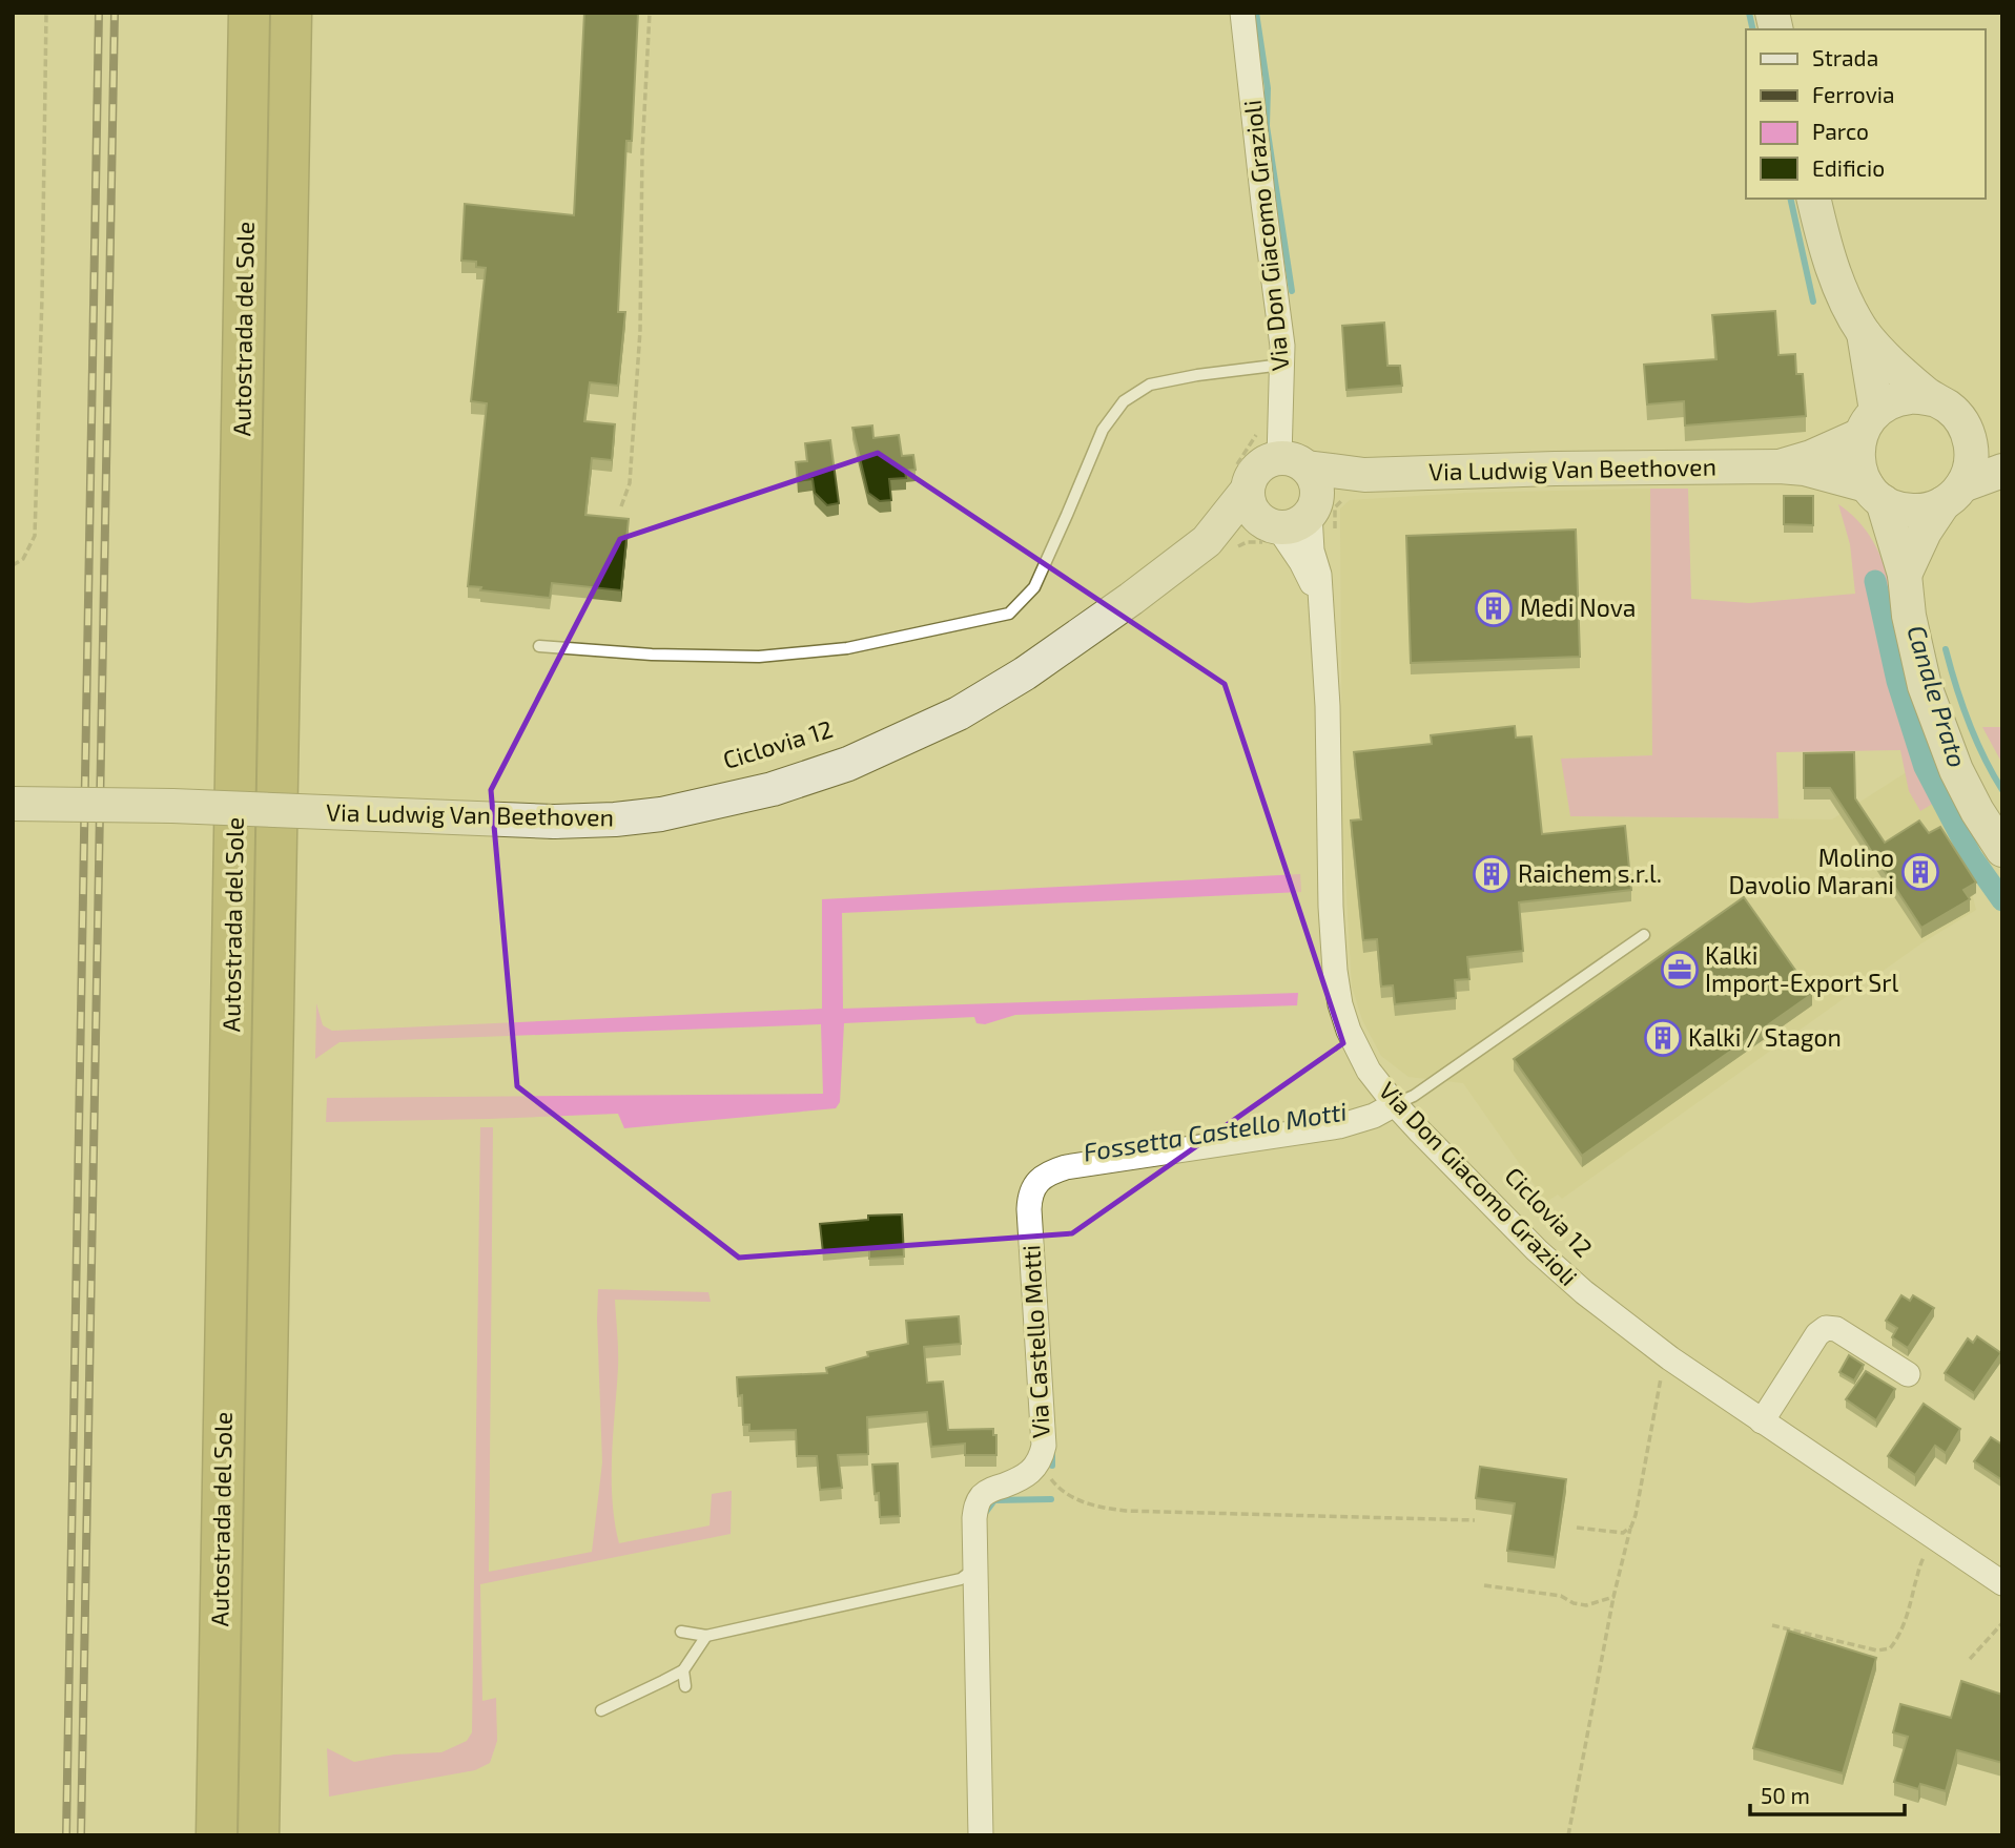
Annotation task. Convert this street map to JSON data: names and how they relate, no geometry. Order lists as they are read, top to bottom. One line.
{"streets":{"highway":["Autostrada del Sole"],"street":["Via Don Giacomo Grazioli","Via Ludwig Van Beethoven","Via Castello Motti"]},"crossings":[["Via Don Giacomo Grazioli","Via Ludwig Van Beethoven"],["Via Don Giacomo Grazioli","Via Castello Motti"]],"water":["Canale Prato","Fossetta Castello Motti"],"places":{"building":["Medi Nova","Molino Davolio Marani","Raichem s.r.l.","Kalki / Stagon"],"office":["Kalki Import-Export Srl"]},"legend":["Strada","Ferrovia","Parco","Edificio"],"scale_bar":"50 m"}
